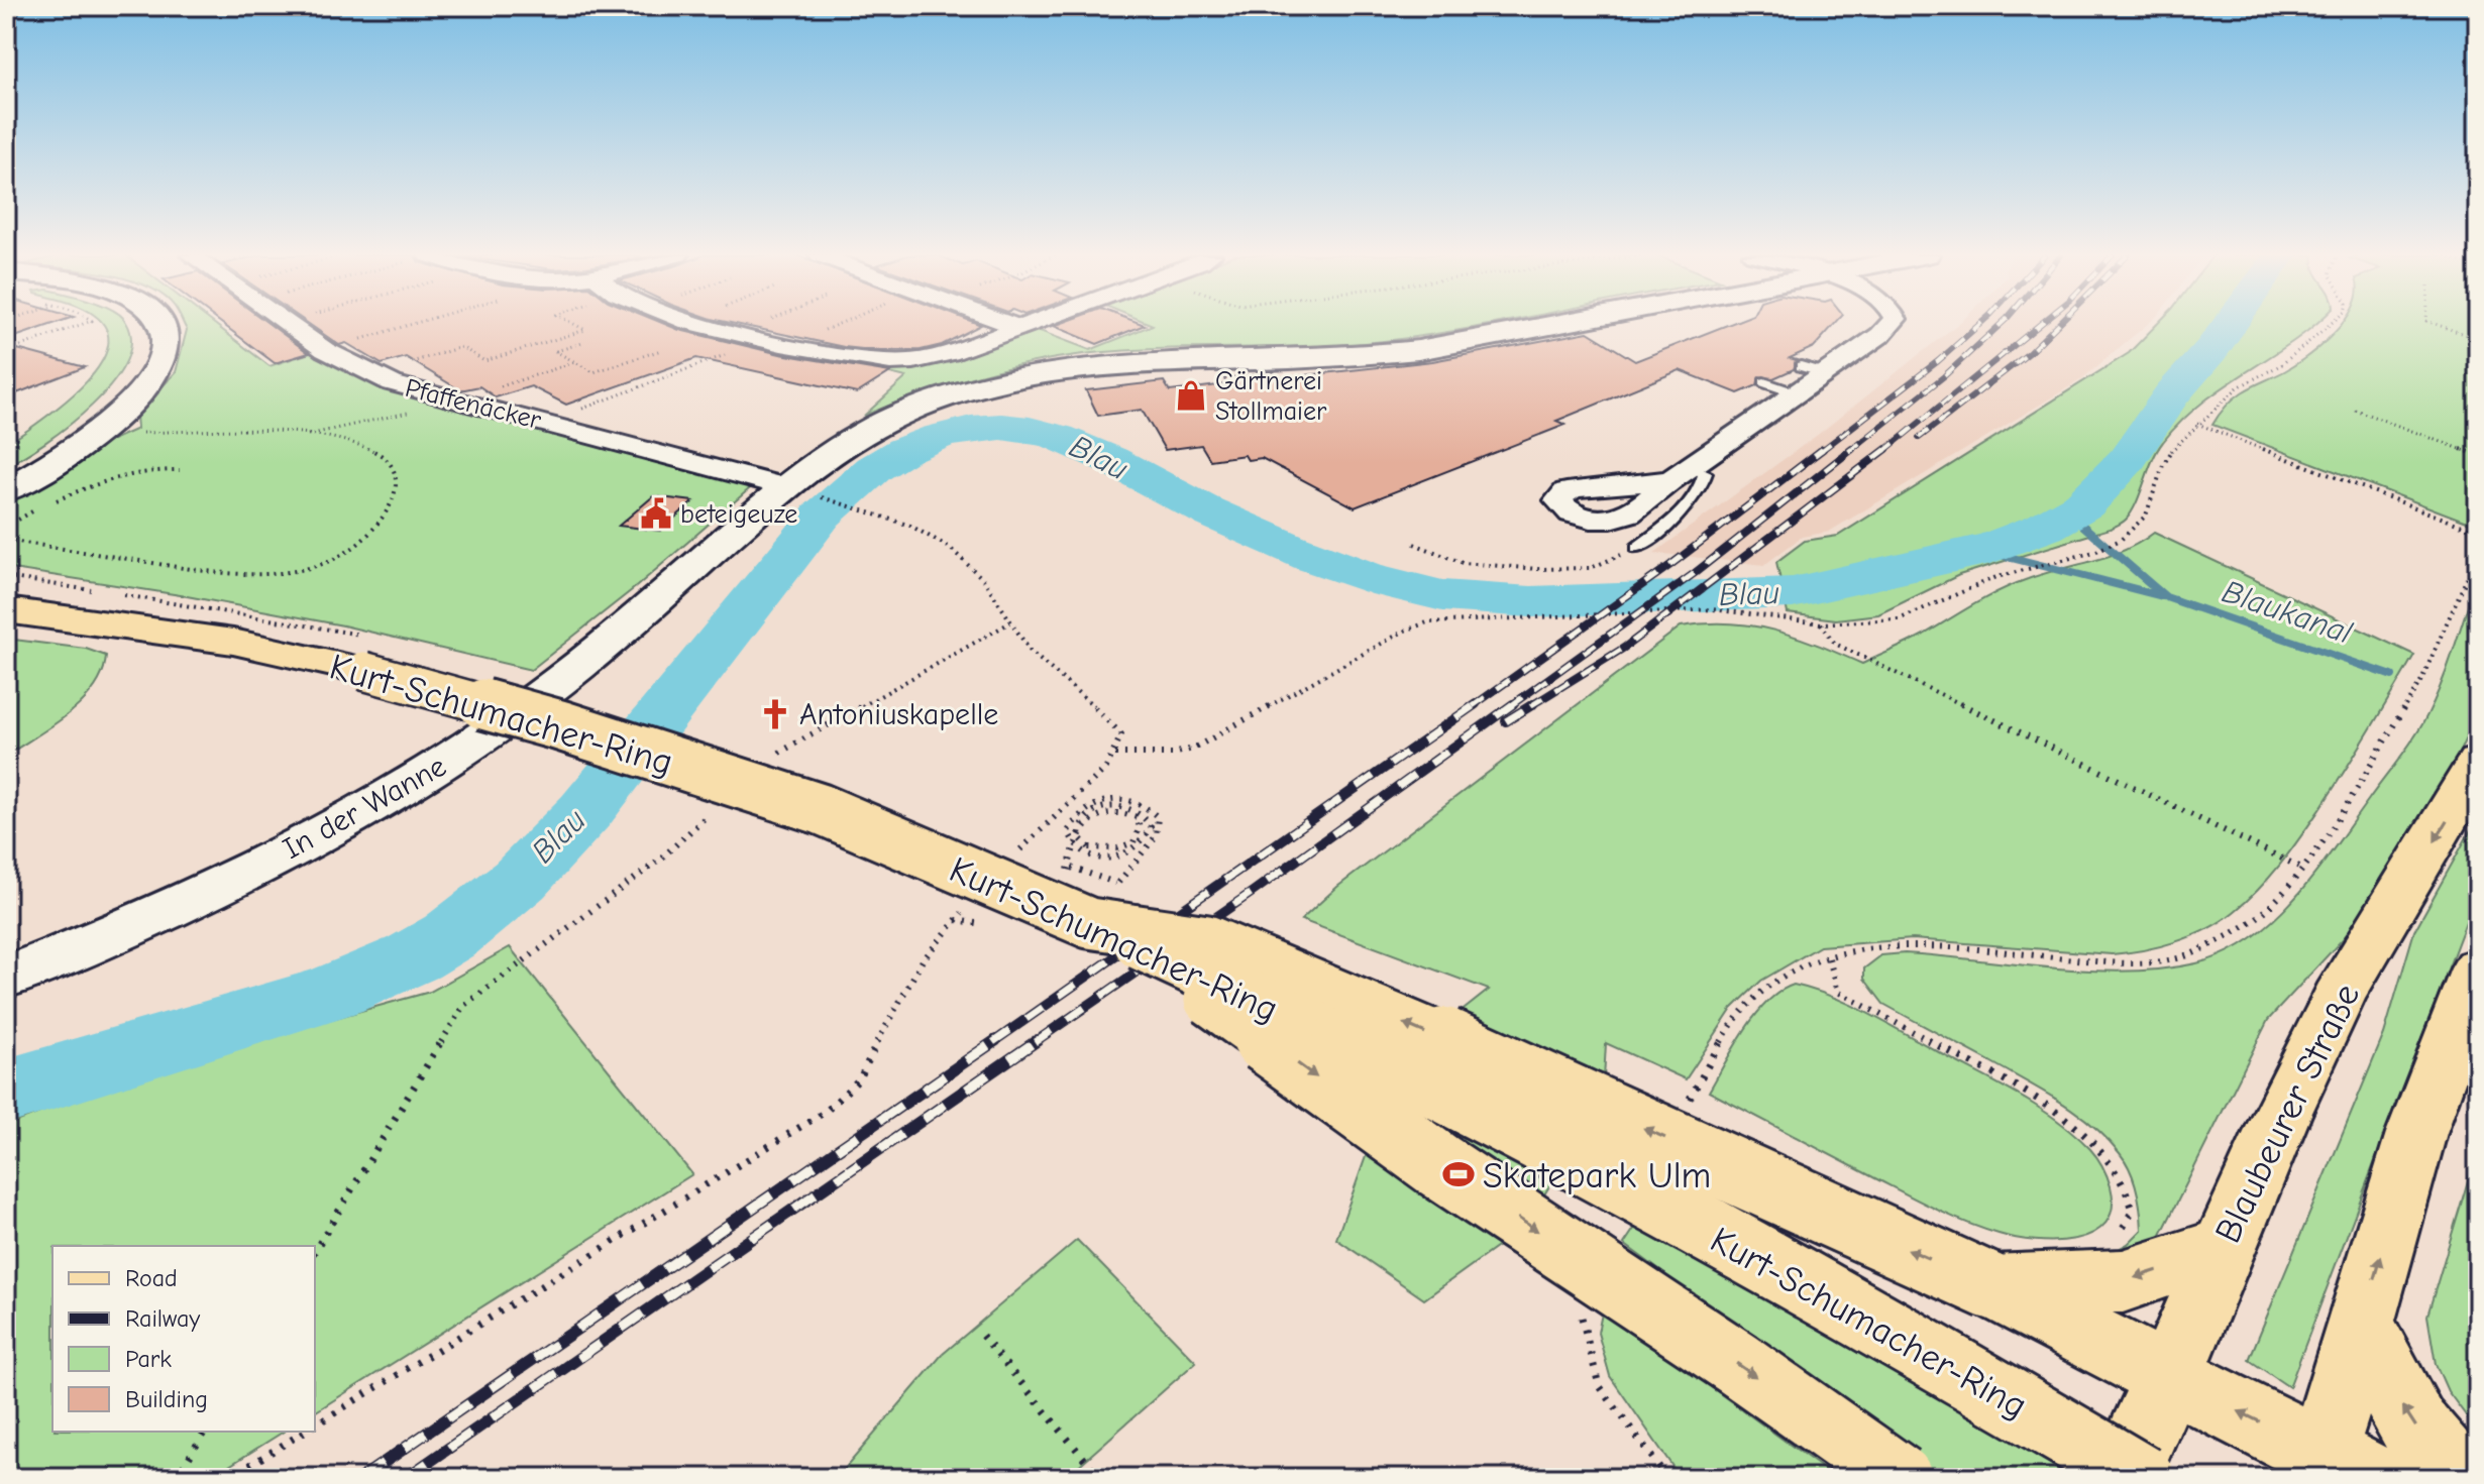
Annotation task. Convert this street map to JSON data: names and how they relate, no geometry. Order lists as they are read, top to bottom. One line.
{"streets":{"main road":["Kurt-Schumacher-Ring","Blaubeurer Straße"],"street":["Pfaffenäcker","In der Wanne"]},"crossings":[["Pfaffenäcker","In der Wanne"]],"water":["Blau","Blaukanal"],"places":{"shop":["Gärtnerei Stollmaier"],"public building":["beteigeuze"],"church":["Antoniuskapelle"],"sports":["Skatepark Ulm"]},"legend":["Road","Railway","Park","Building"]}
